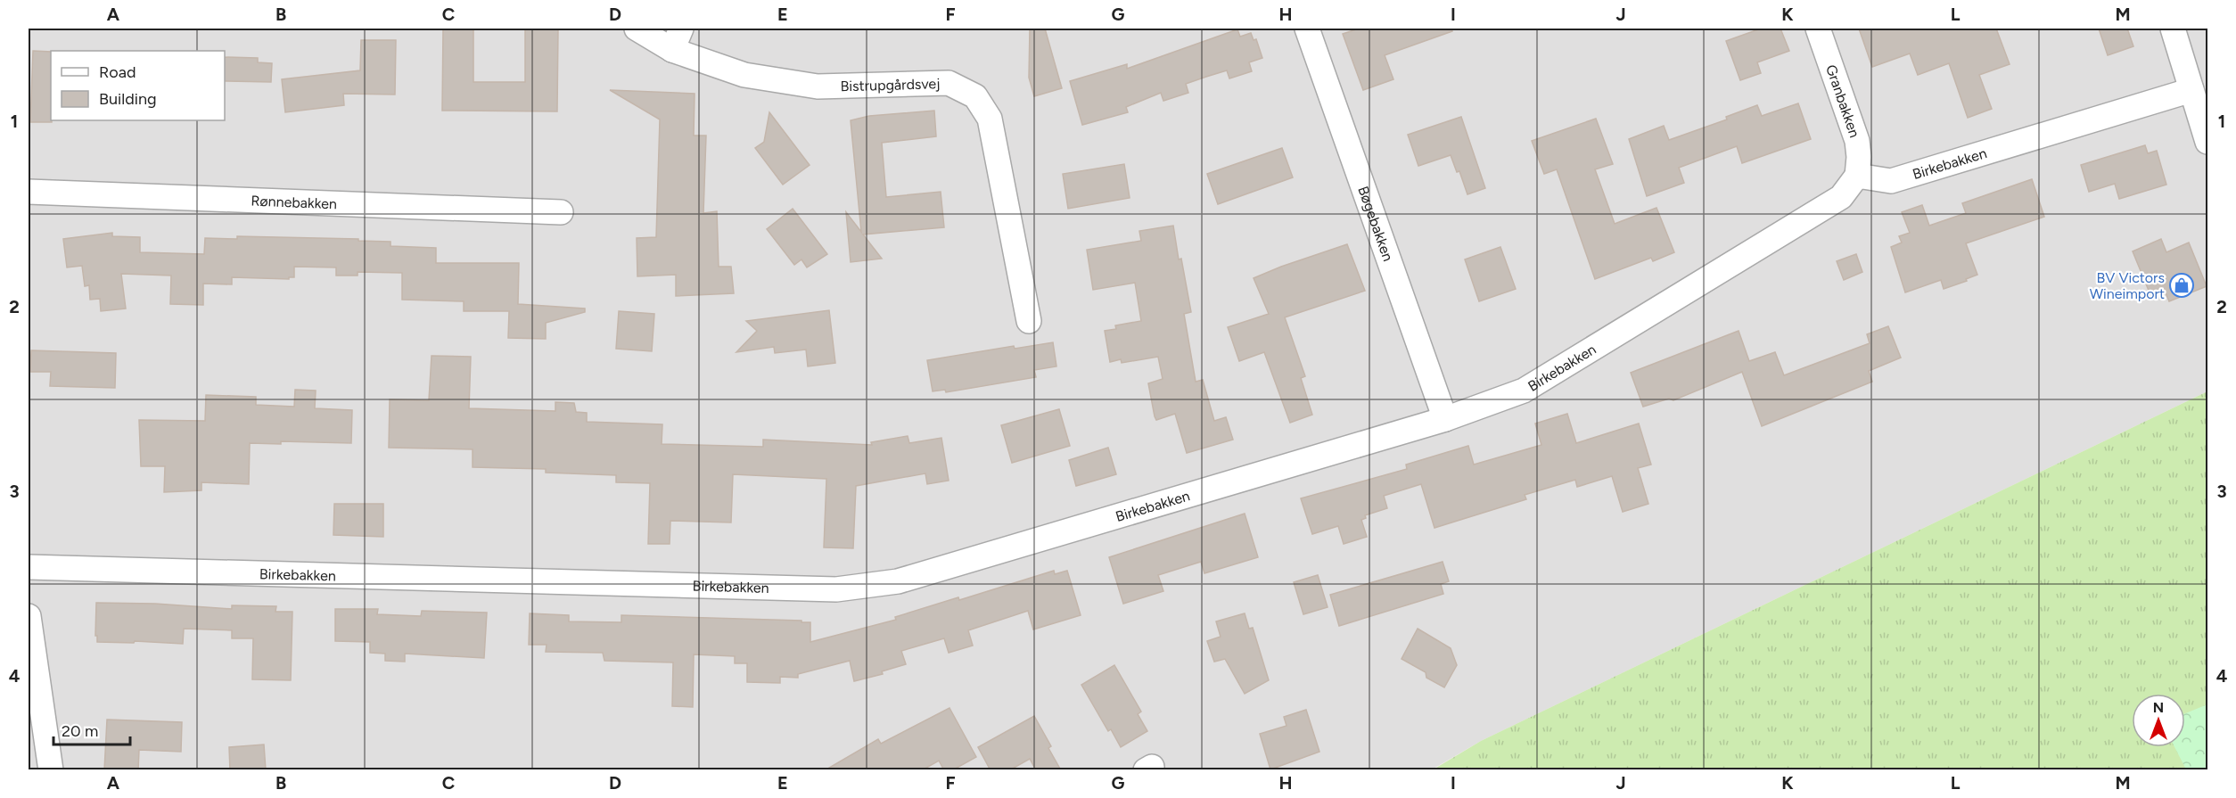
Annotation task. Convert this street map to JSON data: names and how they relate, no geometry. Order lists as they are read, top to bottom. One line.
{"streets":{"street":["Bistrupgårdsvej","Granbakken","Birkebakken","Rønnebakken","Bøgebakken"]},"crossings":[["Granbakken","Birkebakken"],["Birkebakken","Bøgebakken"]],"places":{"shop":["BV Victors Wineimport"]},"legend":["Road","Building"],"scale_bar":"20 m","north":"top","grid":{"columns":["A","B","C","D","E","F","G","H","I","J","K","L","M"],"rows":["1","2","3","4"]}}
